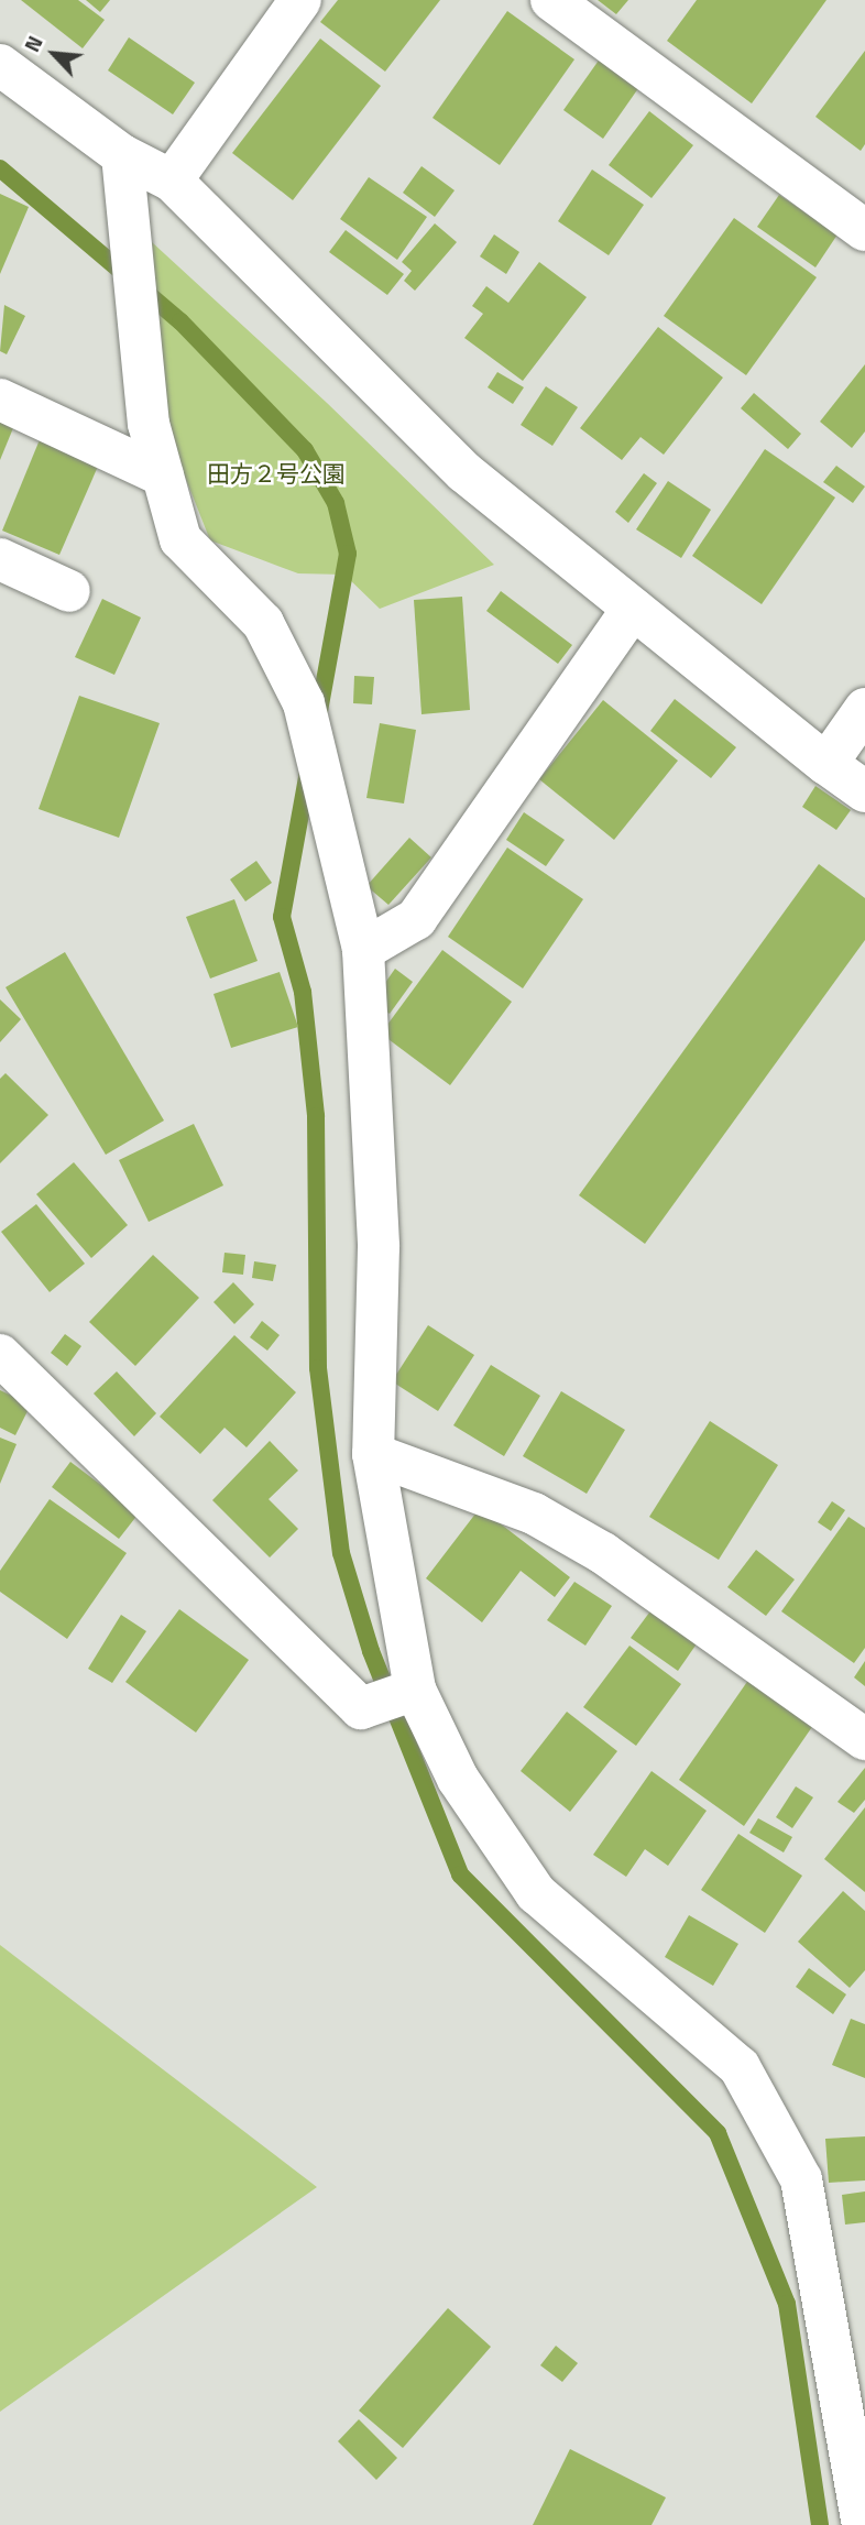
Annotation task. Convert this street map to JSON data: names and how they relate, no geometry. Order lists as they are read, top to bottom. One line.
{"parks":["田方２号公園"],"north":"top left"}
